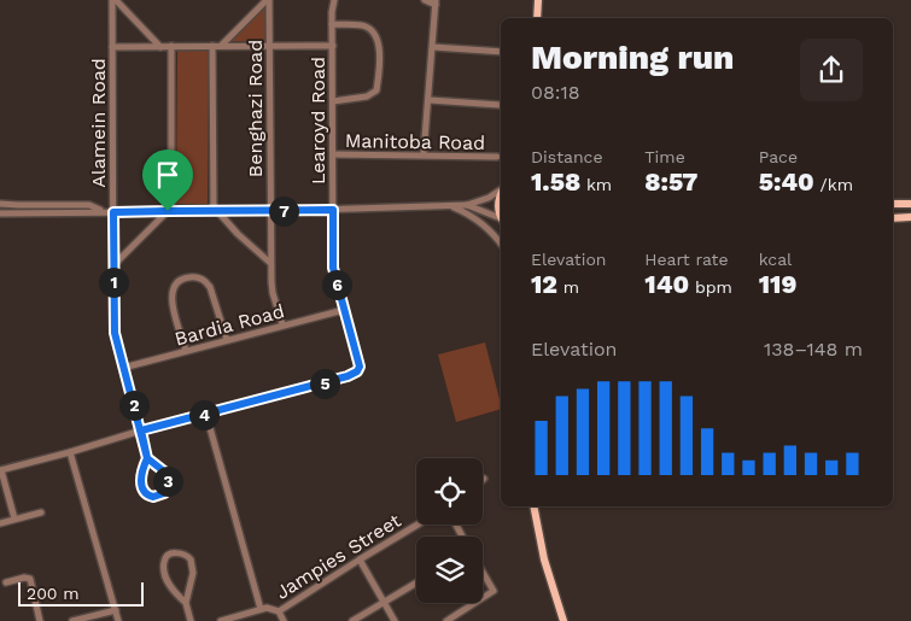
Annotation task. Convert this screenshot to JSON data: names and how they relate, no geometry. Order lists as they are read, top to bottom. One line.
{"streets":{"street":["Benghazi Road","Learoyd Road","Alamein Road","Manitoba Road","Bardia Road","Jampies Street"]},"crossings":[["Benghazi Road","Bardia Road"],["Learoyd Road","Manitoba Road"],["Learoyd Road","Bardia Road"],["Alamein Road","Bardia Road"]],"scale_bar":"200 m","page":{"heading":["Morning run","08:18"],"stats":[["Distance","1.58 km"],["Time","8:57"],["Pace","5:40 /km"],["Elevation","12 m"],["Heart rate","140 bpm"],["kcal","119"]],"pins":["7","1","6","5","2","4","3"],"chart":["Elevation","138–148 m"],"scale":"200 m"}}
